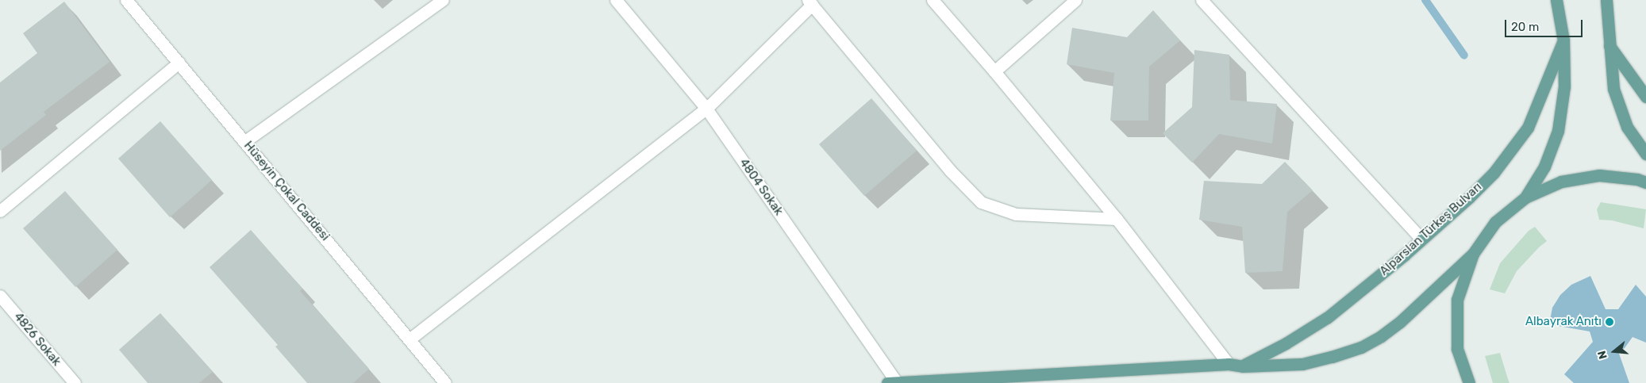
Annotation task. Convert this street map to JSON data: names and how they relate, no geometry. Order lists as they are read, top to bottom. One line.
{"streets":{"main road":["Alparslan Türkeş Bulvarı"],"street":["4804 Sokak","Hüseyin Çokal Caddesi","4826 Sokak"]},"places":["Albayrak Anıtı"],"scale_bar":"20 m","north":"left"}
